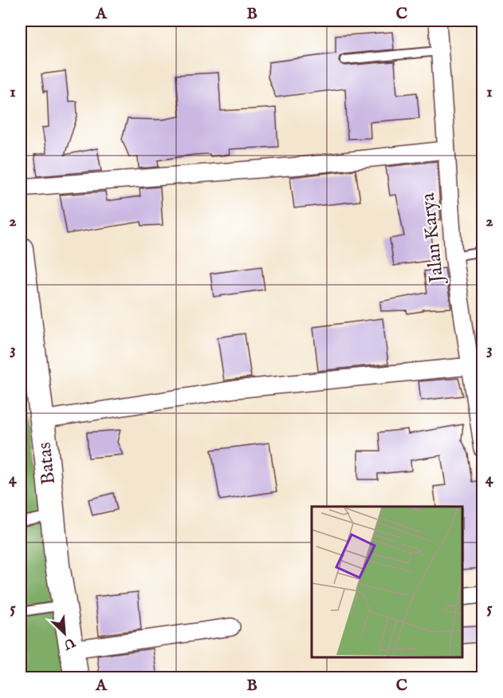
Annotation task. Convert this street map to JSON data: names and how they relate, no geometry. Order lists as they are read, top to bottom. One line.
{"streets":{"street":["Jalan Karya","Batas"]},"north":"bottom right","grid":{"columns":["A","B","C"],"rows":["1","2","3","4","5"]}}
